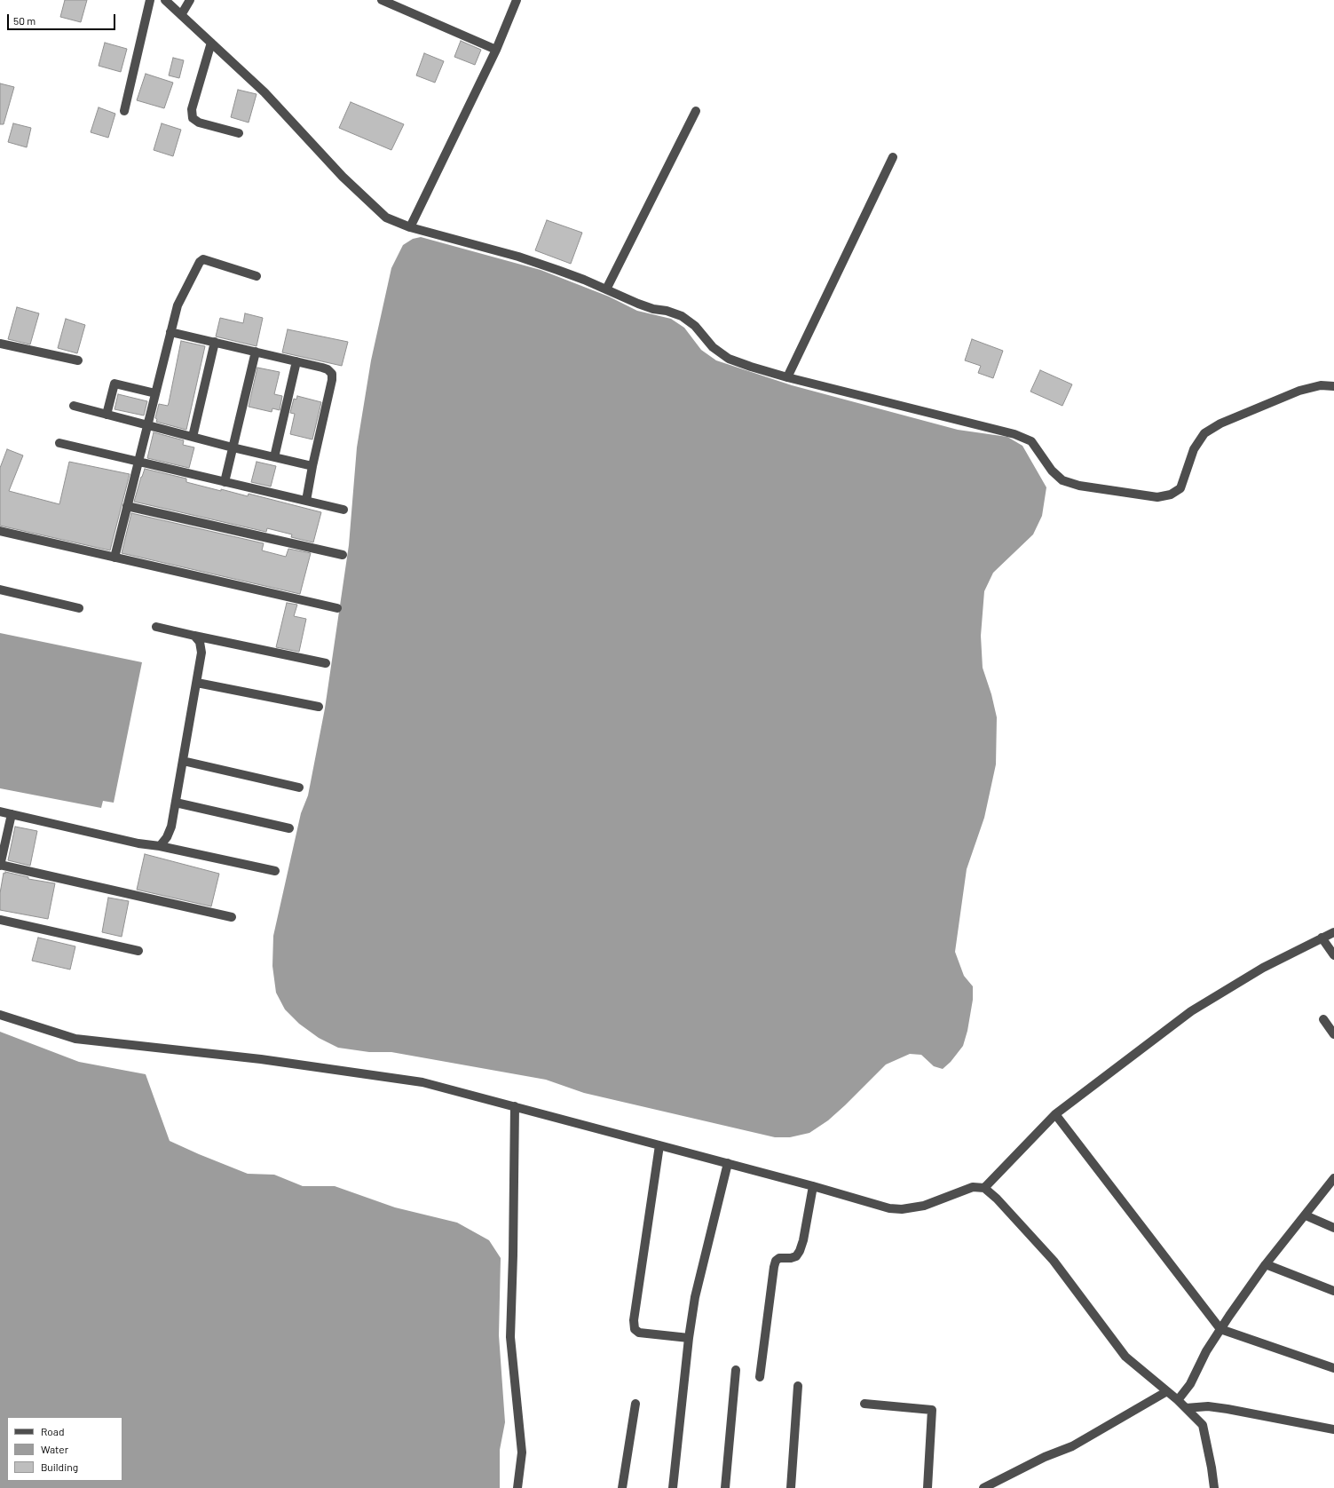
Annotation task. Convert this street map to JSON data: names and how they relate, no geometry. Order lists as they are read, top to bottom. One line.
{"legend":["Road","Water","Building"],"scale_bar":"50 m"}
